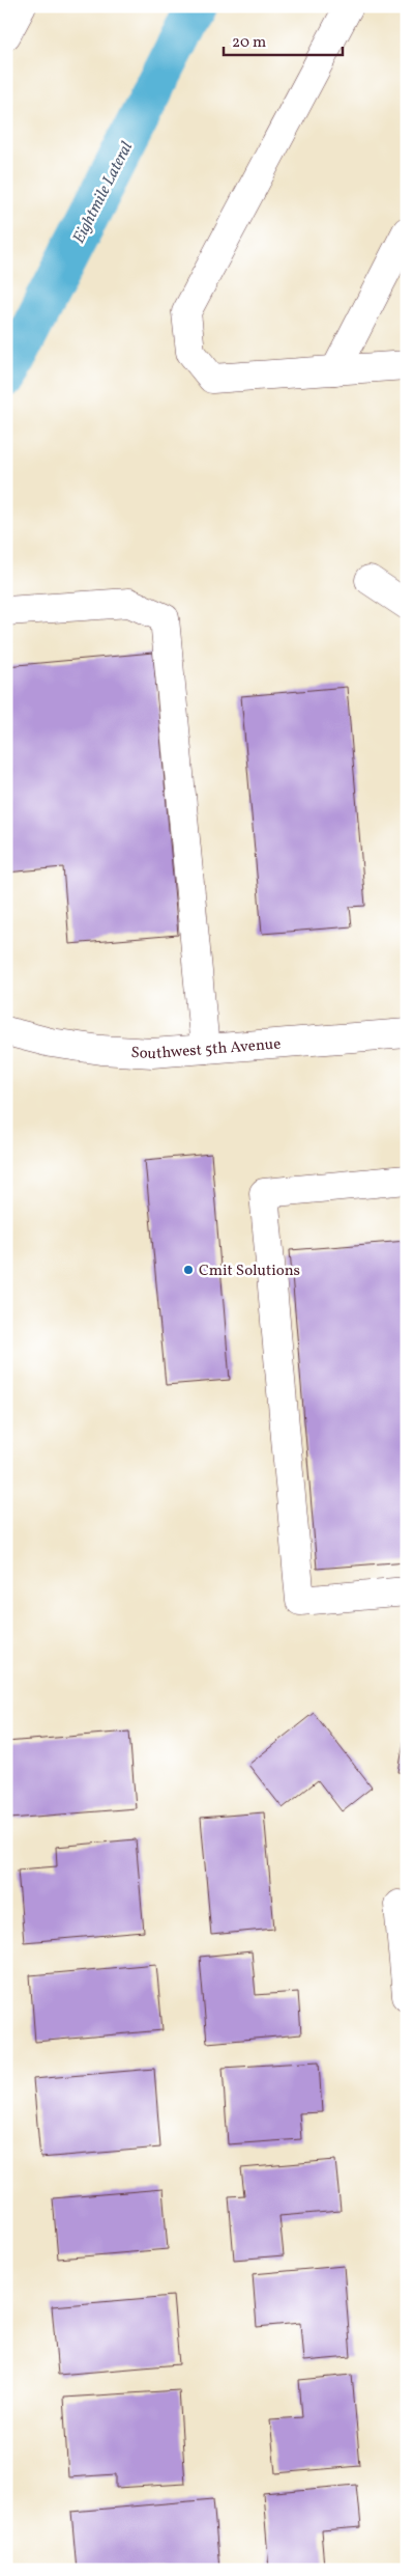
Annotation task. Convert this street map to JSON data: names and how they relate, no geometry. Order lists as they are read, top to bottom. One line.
{"streets":{"street":["Southwest 5th Avenue"]},"water":["Eightmile Lateral"],"places":["Cmit Solutions"],"scale_bar":"20 m"}
